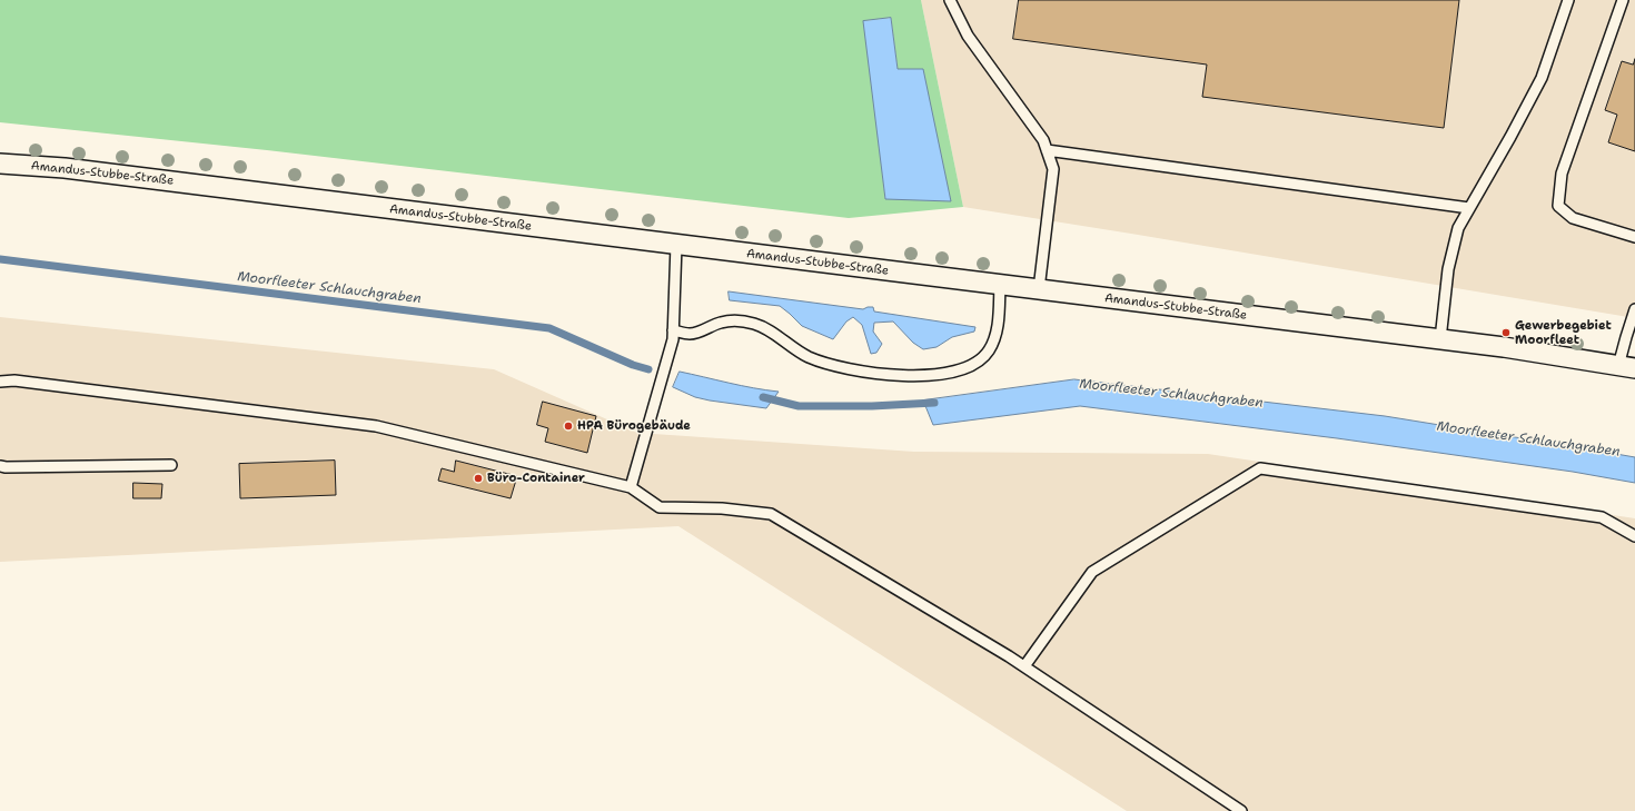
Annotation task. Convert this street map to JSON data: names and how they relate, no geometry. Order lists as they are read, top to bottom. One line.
{"streets":{"street":["Amandus-Stubbe-Straße"]},"water":["Moorfleeter Schlauchgraben"],"places":["Gewerbegebiet Moorfleet","HPA Bürogebäude","Büro-Container"]}
